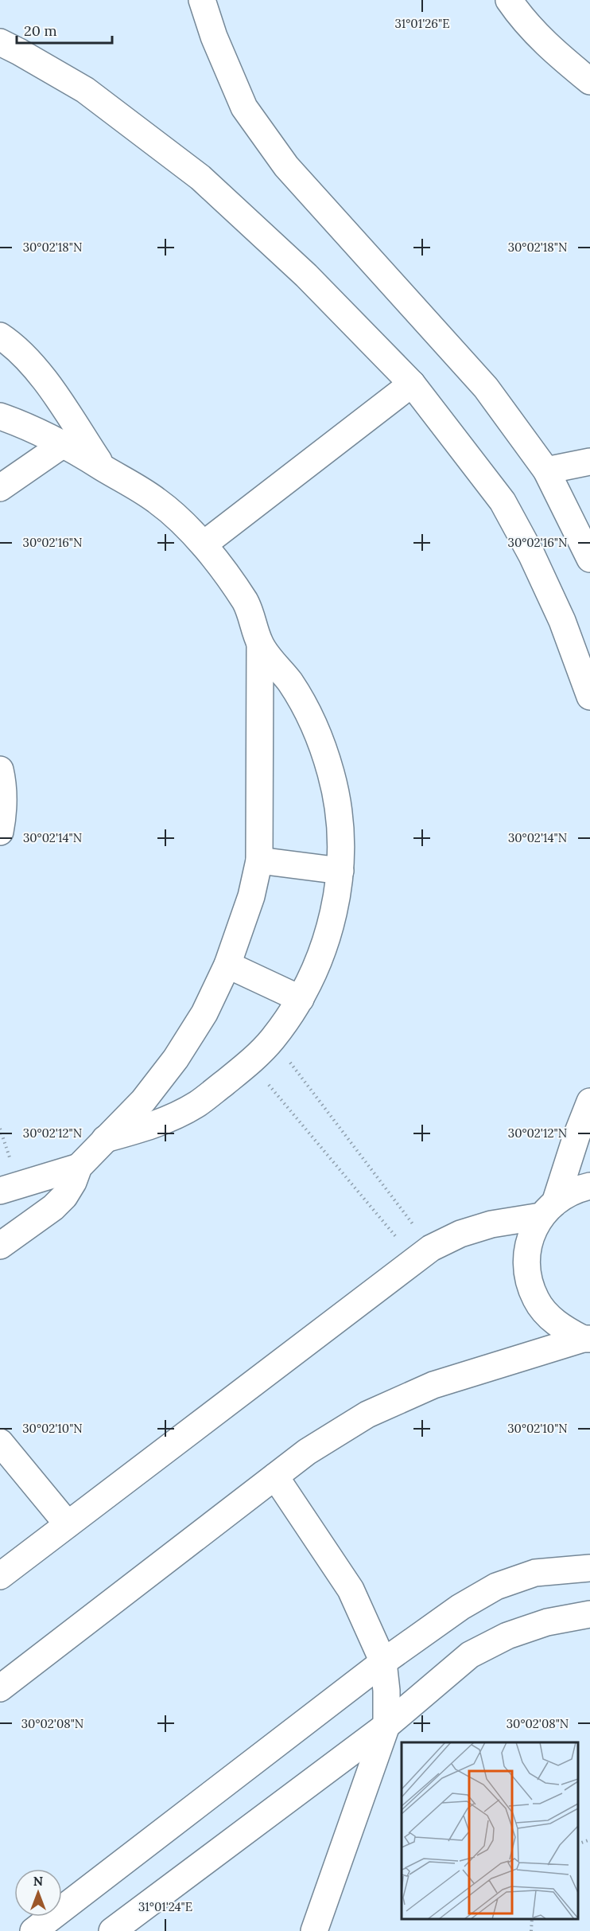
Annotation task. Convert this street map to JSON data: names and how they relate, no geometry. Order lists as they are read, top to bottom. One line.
{"scale_bar":"20 m","north":"top","coordinates":["31°01'26\"E","30°02'18\"N","30°02'16\"N","30°02'14\"N","30°02'12\"N","30°02'10\"N","30°02'08\"N","31°01'24\"E"]}
